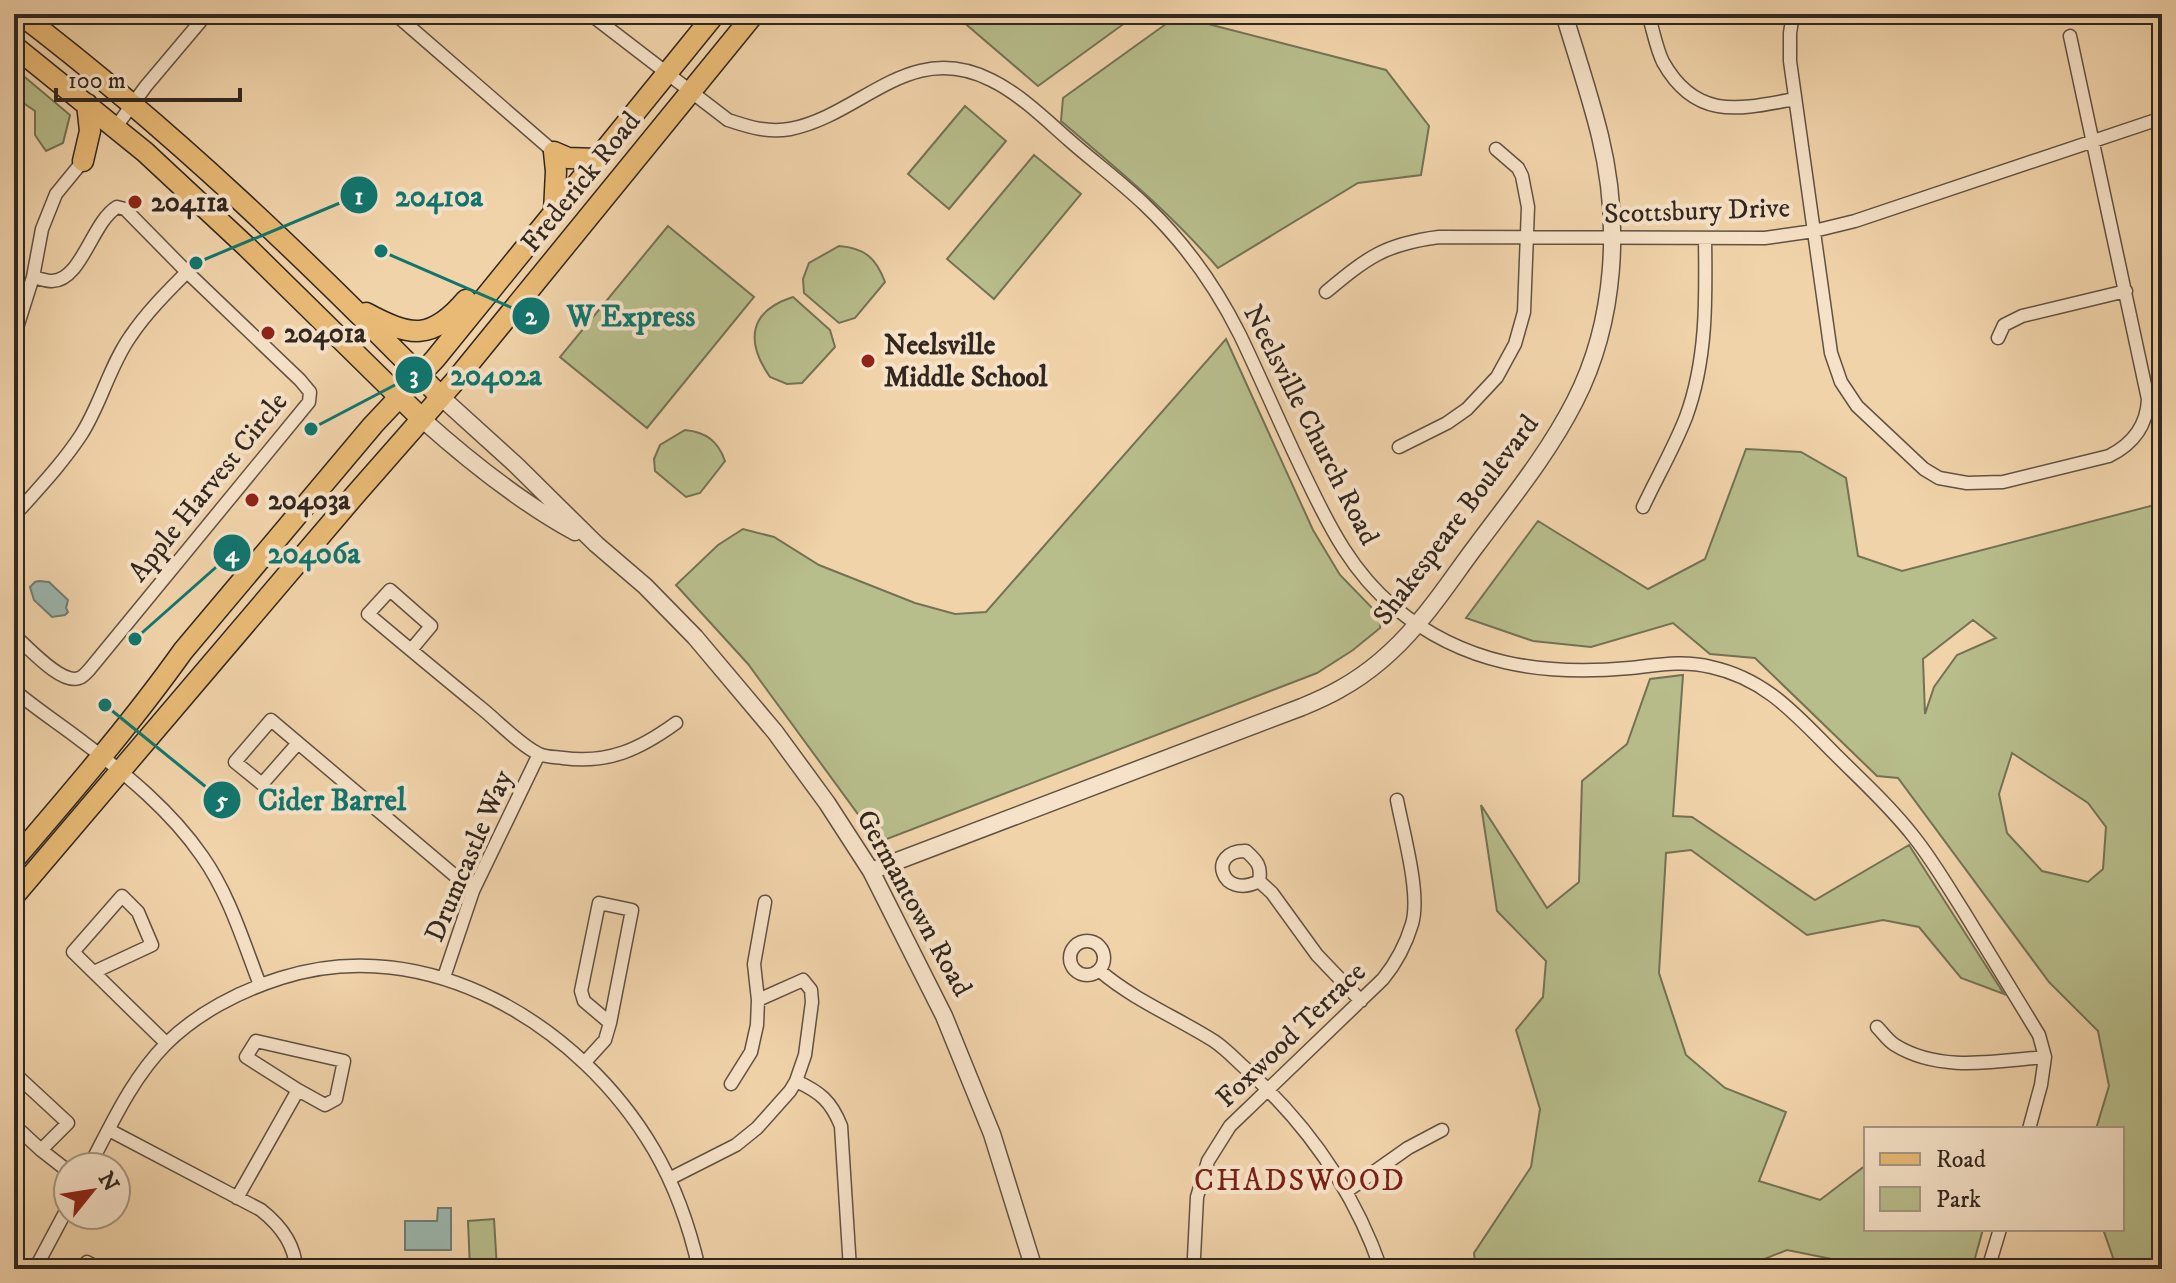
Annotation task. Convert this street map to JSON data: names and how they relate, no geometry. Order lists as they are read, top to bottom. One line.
{"streets":{"main road":["Frederick Road","Germantown Road"],"street":["Scottsbury Drive","Neelsville Church Road","Apple Harvest Circle","Shakespeare Boulevard","Drumcastle Way","Foxwood Terrace"]},"crossings":[["Frederick Road","Neelsville Church Road"],["Frederick Road","Germantown Road"],["Scottsbury Drive","Shakespeare Boulevard"],["Neelsville Church Road","Shakespeare Boulevard"],["Shakespeare Boulevard","Germantown Road"]],"districts":["CHADSWOOD"],"places":["20411a","W Express","20410a","20401a","Neelsville Middle School","20402a","20403a","20406a","Cider Barrel"],"legend":["Road","Park"],"scale_bar":"100 m","north":"top right"}
